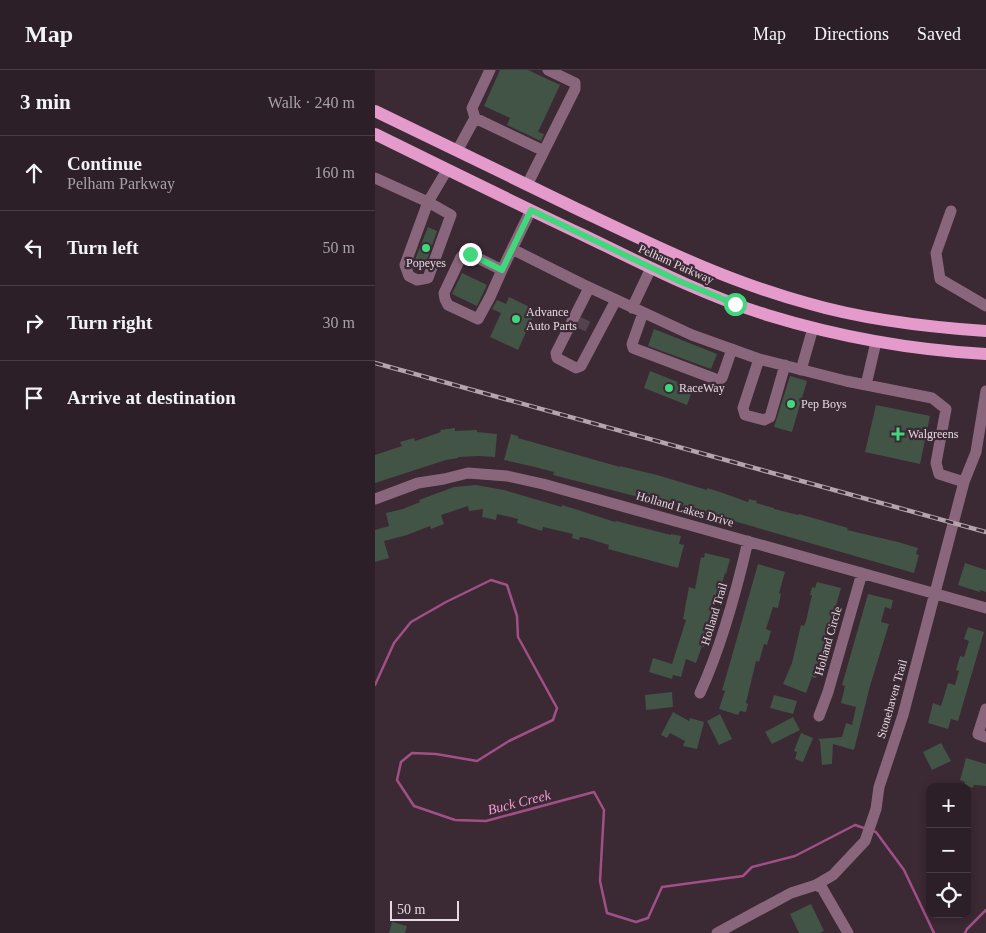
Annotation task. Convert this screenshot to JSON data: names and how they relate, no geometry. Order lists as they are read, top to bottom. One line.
{"streets":{"main road":["Pelham Parkway"],"street":["Holland Lakes Drive","Holland Trail","Holland Circle","Stonehaven Trail"]},"crossings":[["Holland Lakes Drive","Holland Trail"],["Holland Lakes Drive","Holland Circle"],["Holland Lakes Drive","Stonehaven Trail"]],"water":["Buck Creek"],"places":{"other":["Popeyes","Advance Auto Parts","RaceWay","Pep Boys"],"health":["Walgreens"]},"scale_bar":"50 m","page":{"header":"Map","nav":["Map","Directions","Saved"],"heading":["3 min","Walk · 240 m"],"list":[["Continue","Pelham Parkway","160 m"],["Turn left","50 m"],["Turn right","30 m"],"Arrive at destination"],"map_buttons":["+","−"],"scale":"50 m"}}
